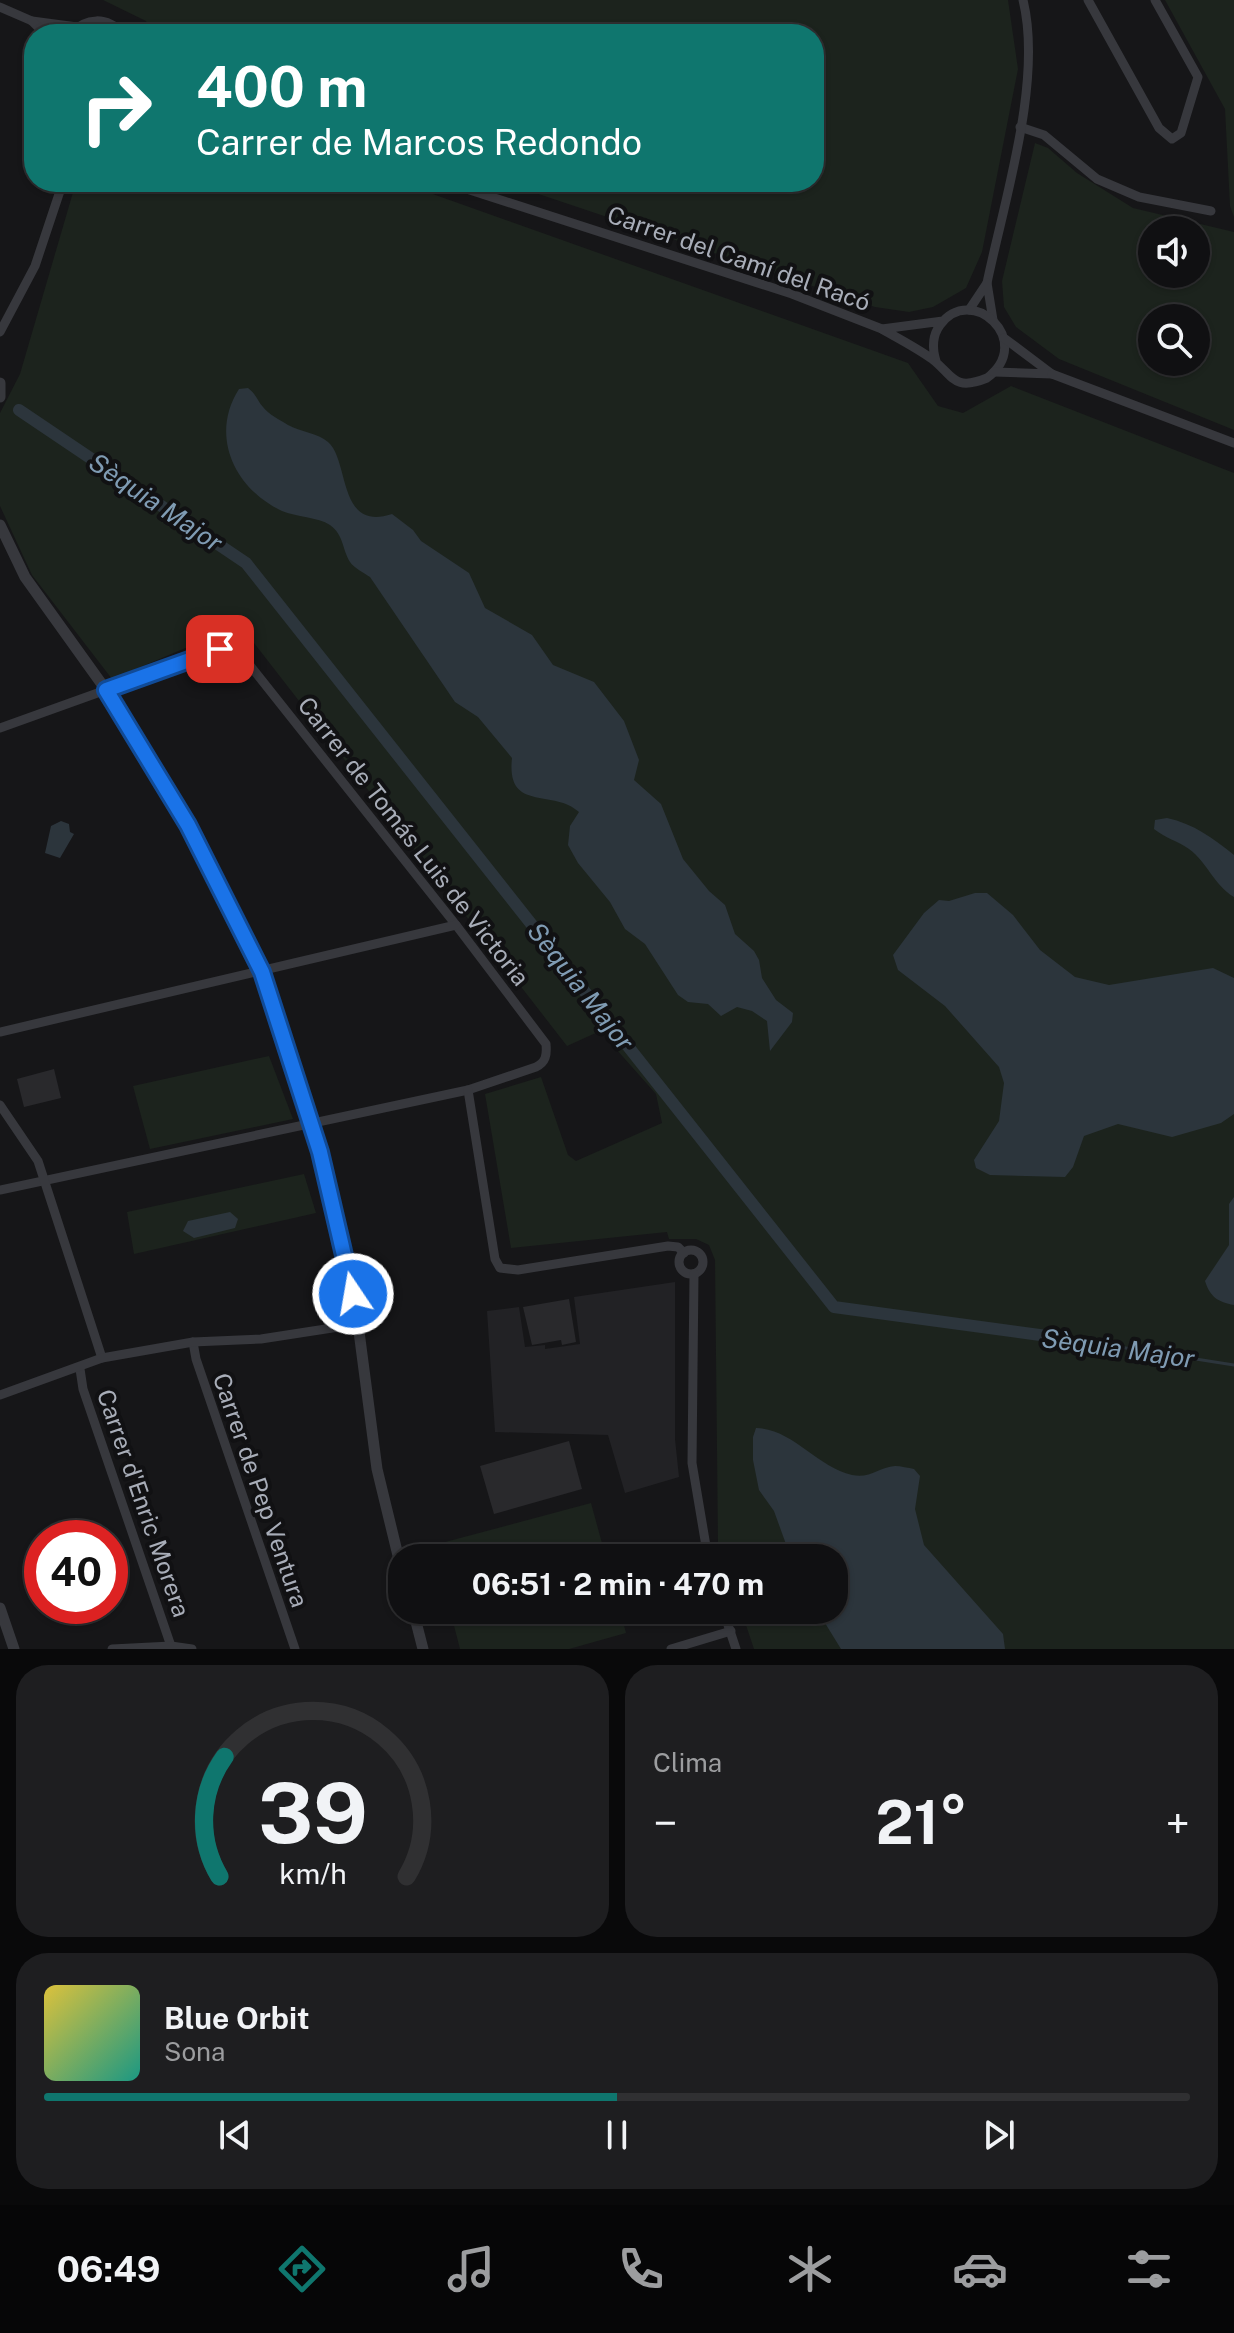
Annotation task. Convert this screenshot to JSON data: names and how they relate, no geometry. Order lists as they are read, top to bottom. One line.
{"streets":{"street":["Carrer del Camí del Racó","Carrer de Tomás Luis de Victoria","Carrer de Pep Ventura","Carrer d'Enric Morera"]},"water":["Sèquia Major"],"page":{"turn":["400 m","Carrer de Marcos Redondo"],"limit":"40","trip":"06:51 · 2 min · 470 m","tile":"Clima","heat":["−","21°","+"],"song":["Blue Orbit","Sona"],"tabs":"06:49","gauge":["39","km/h"]}}
